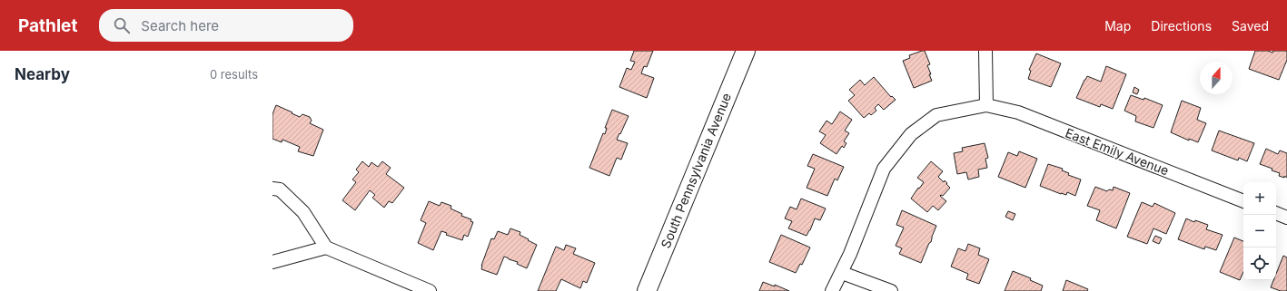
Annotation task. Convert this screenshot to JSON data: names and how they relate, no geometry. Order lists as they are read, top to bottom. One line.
{"streets":{"street":["East Emily Avenue","South Pennsylvania Avenue"]},"north":"top","page":{"header":"Pathlet","search":"Search here","nav":["Map","Directions","Saved"],"heading":["Nearby","0 results"],"map_buttons":["+","−"]}}
